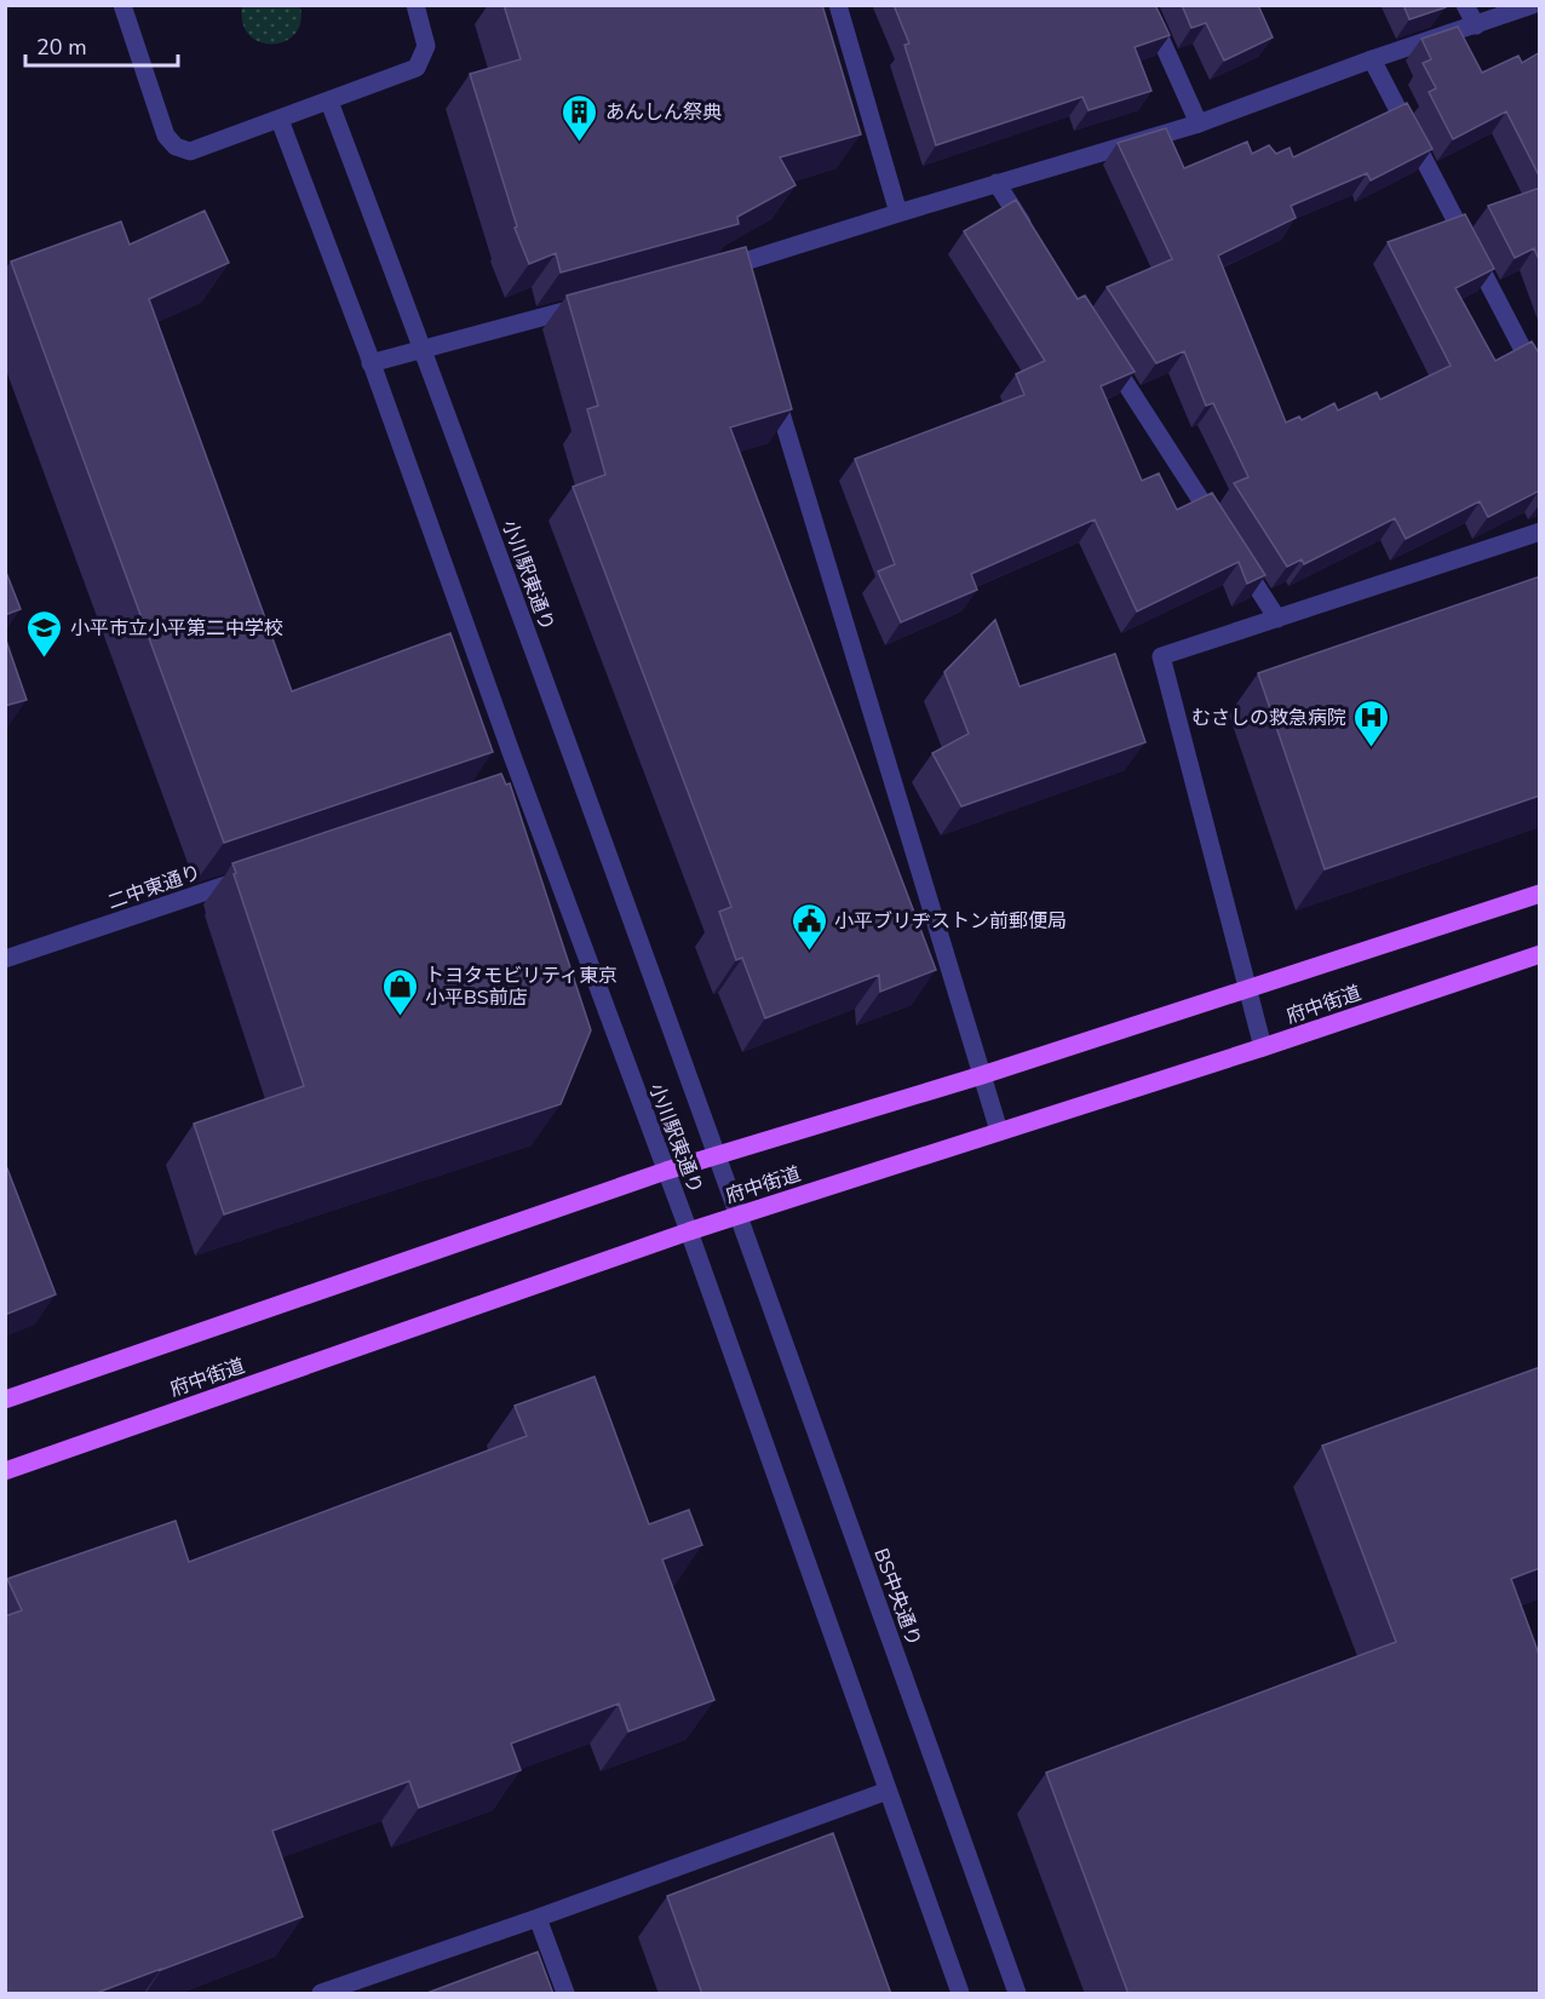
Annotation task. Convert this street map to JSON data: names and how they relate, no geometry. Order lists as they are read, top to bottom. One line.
{"streets":{"main road":["府中街道"],"street":["小川駅東通り","二中東通り","BS中央通り"]},"crossings":[["小川駅東通り","府中街道"],["小川駅東通り","BS中央通り"],["府中街道","BS中央通り"]],"places":{"building":["あんしん祭典"],"school or university":["小平市立小平第二中学校"],"hospital":["むさしの救急病院"],"public building":["小平ブリヂストン前郵便局"],"shop":["トヨタモビリティ東京 小平BS前店"]},"scale_bar":"20 m"}
